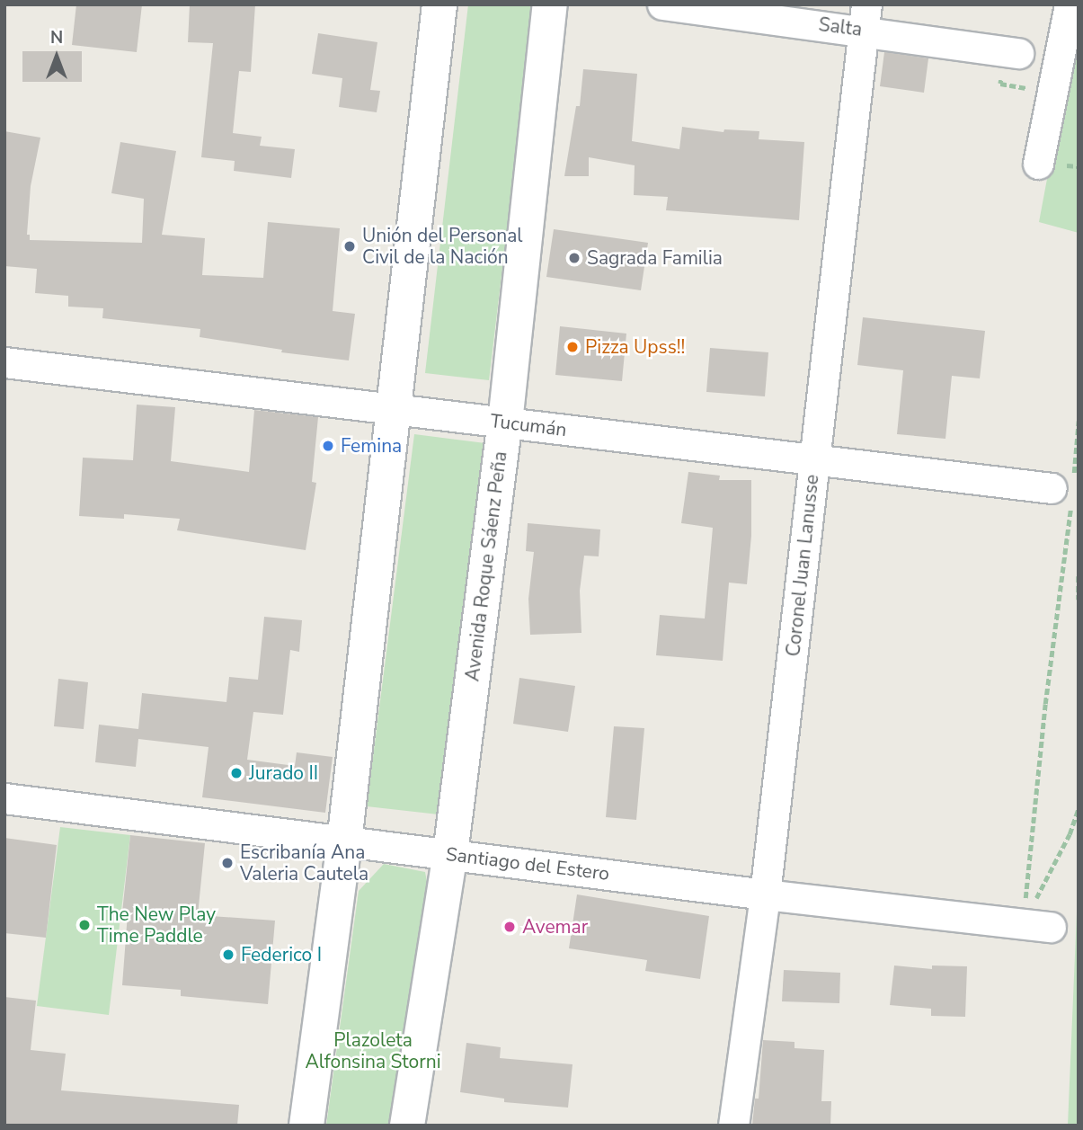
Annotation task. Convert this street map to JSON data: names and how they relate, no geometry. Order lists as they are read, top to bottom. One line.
{"streets":{"main road":["Avenida Roque Sáenz Peña"],"street":["Salta","Tucumán","Coronel Juan Lanusse","Santiago del Estero"]},"crossings":[["Salta","Coronel Juan Lanusse"],["Tucumán","Coronel Juan Lanusse"],["Tucumán","Avenida Roque Sáenz Peña"],["Coronel Juan Lanusse","Santiago del Estero"],["Avenida Roque Sáenz Peña","Santiago del Estero"]],"parks":["Plazoleta Alfonsina Storni"],"places":["Unión del Personal Civil de la Nación","Sagrada Familia","Pizza Upss!!","Femina","Jurado II","Escribanía Ana Valeria Cautela","The New Play Time Paddle","Avemar","Federico I"],"north":"top"}
